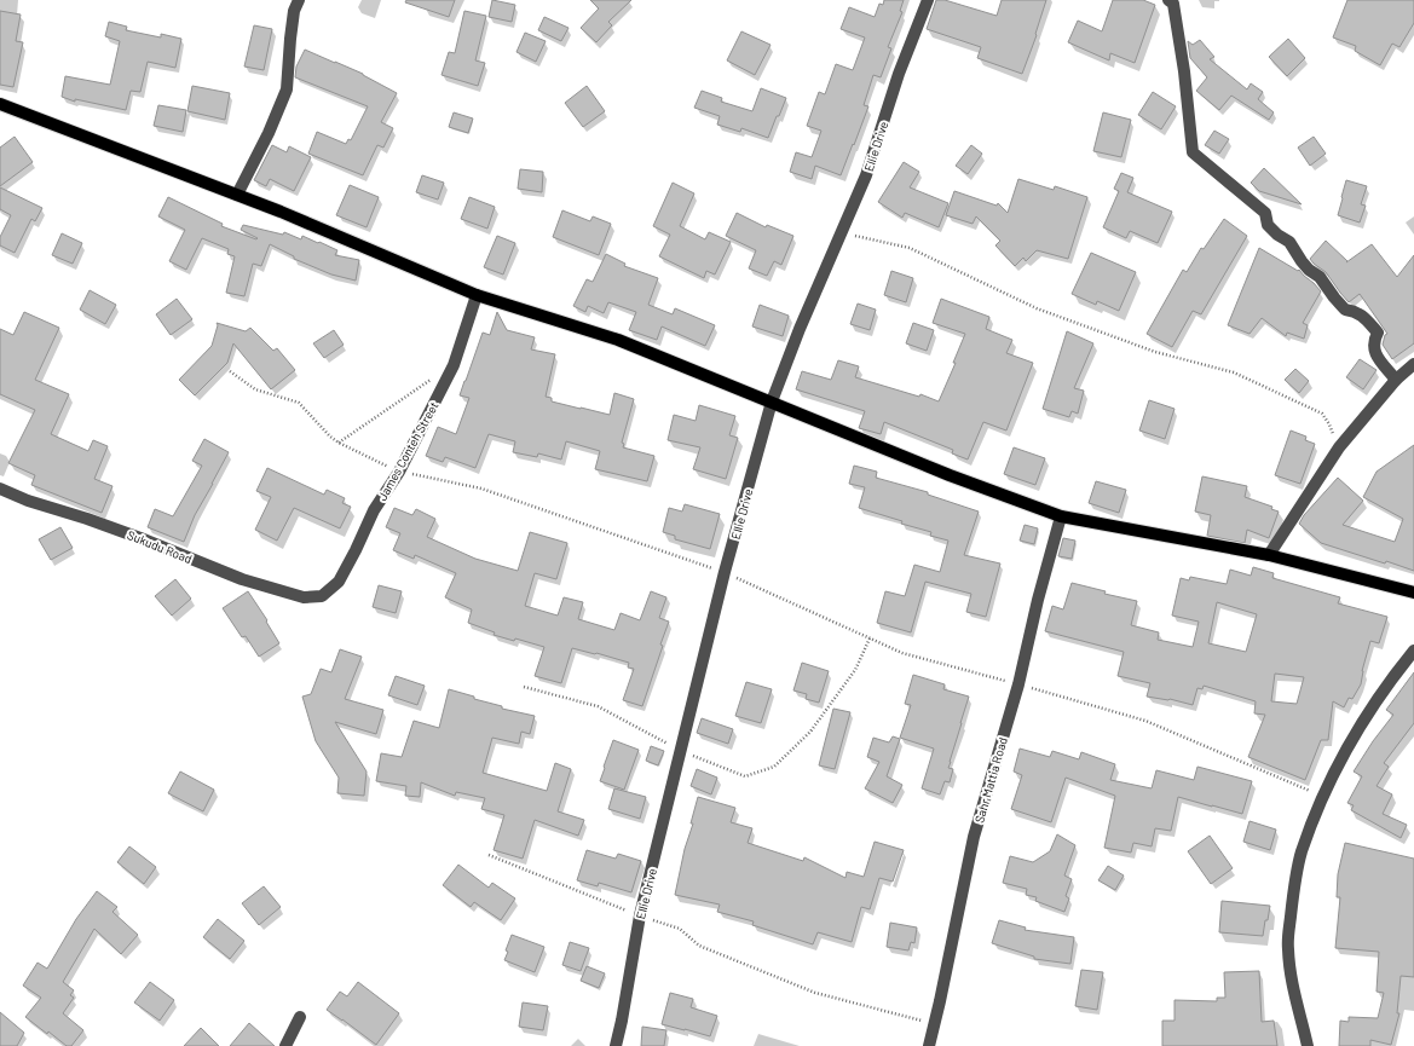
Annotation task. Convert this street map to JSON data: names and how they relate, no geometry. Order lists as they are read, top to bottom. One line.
{"streets":{"street":["Ellie Drive","James Conteh Street","Sukudu Road","Sahr Mattia Road"]},"crossings":[["James Conteh Street","Sukudu Road"]]}
